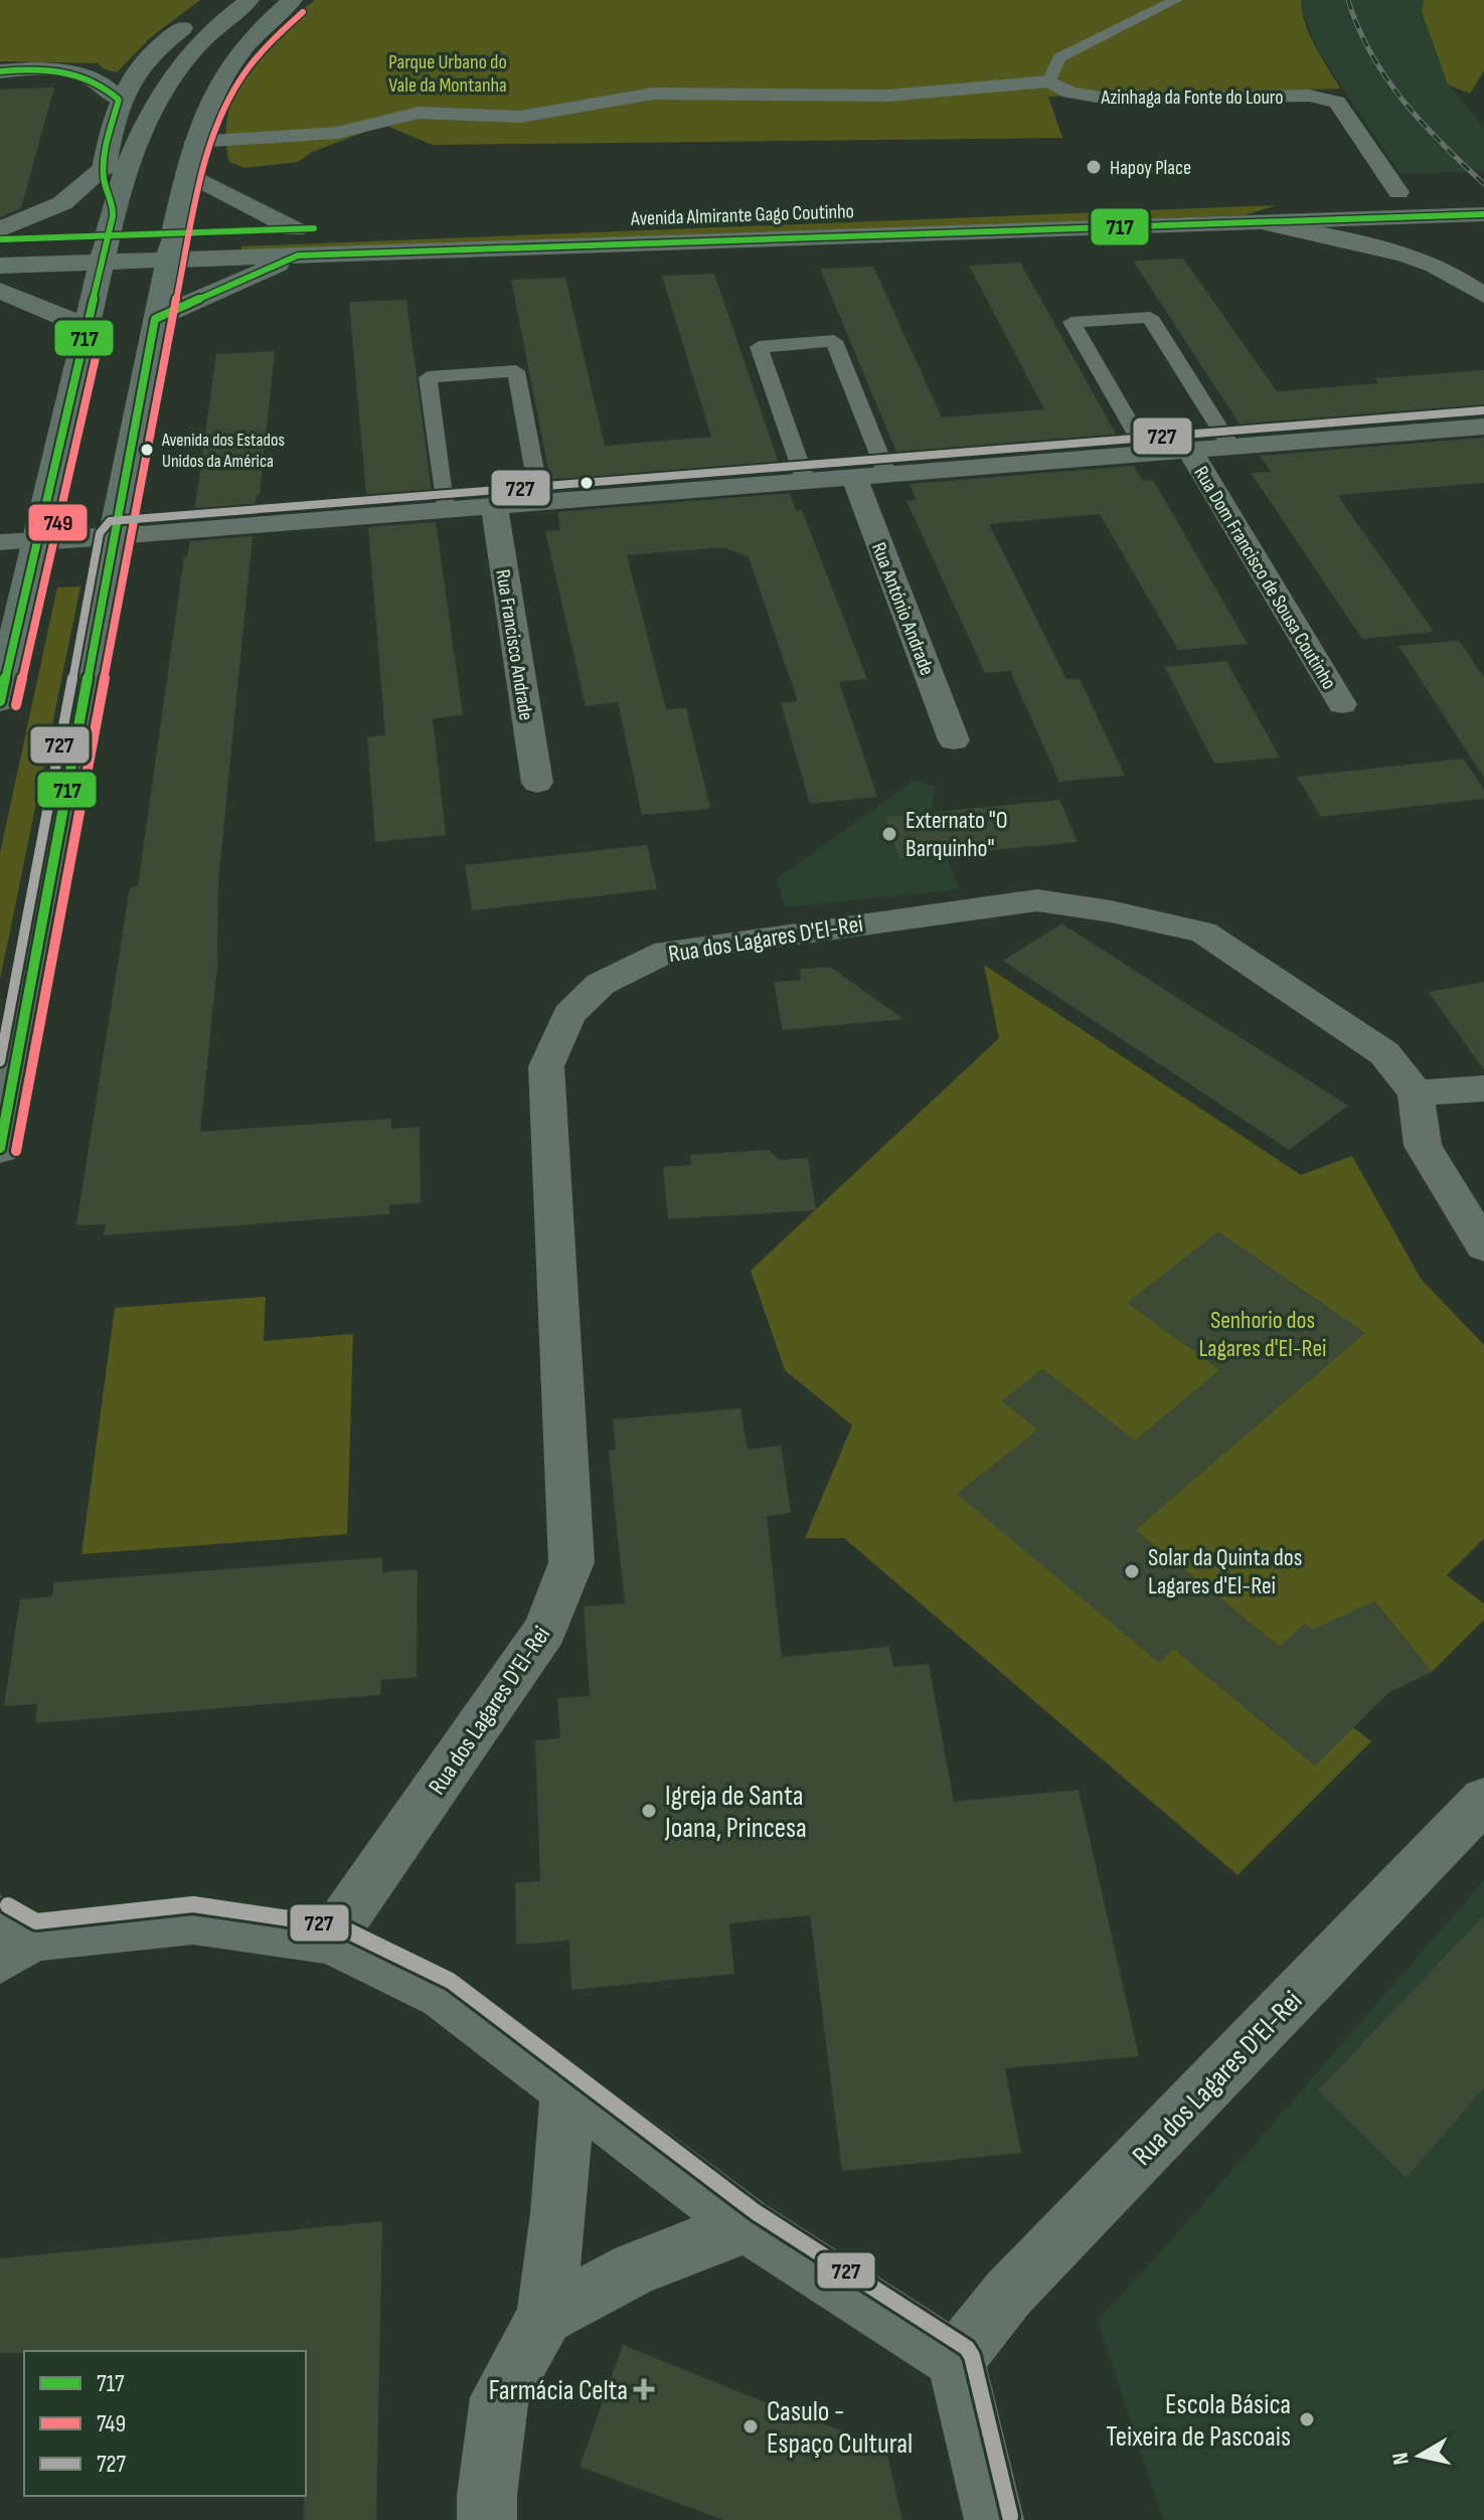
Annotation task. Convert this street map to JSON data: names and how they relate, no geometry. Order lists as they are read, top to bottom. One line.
{"streets":{"main road":["Avenida Almirante Gago Coutinho"],"street":["Azinhaga da Fonte do Louro","Rua Dom Francisco de Sousa Coutinho","Rua António Andrade","Rua Francisco Andrade","Rua dos Lagares D'El-Rei"]},"parks":["Parque Urbano do Vale da Montanha","Senhorio dos Lagares d'El-Rei"],"places":{"other":["Hapoy Place","Avenida dos Estados Unidos da América","Externato \"O Barquinho\"","Solar da Quinta dos Lagares d'El-Rei","Igreja de Santa Joana, Princesa","Escola Básica Teixeira de Pascoais","Casulo - Espaço Cultural"],"health":["Farmácia Celta"]},"lines":["transit line 749","transit line 717","transit line 727"],"legend":["717","749","727"],"north":"left"}
